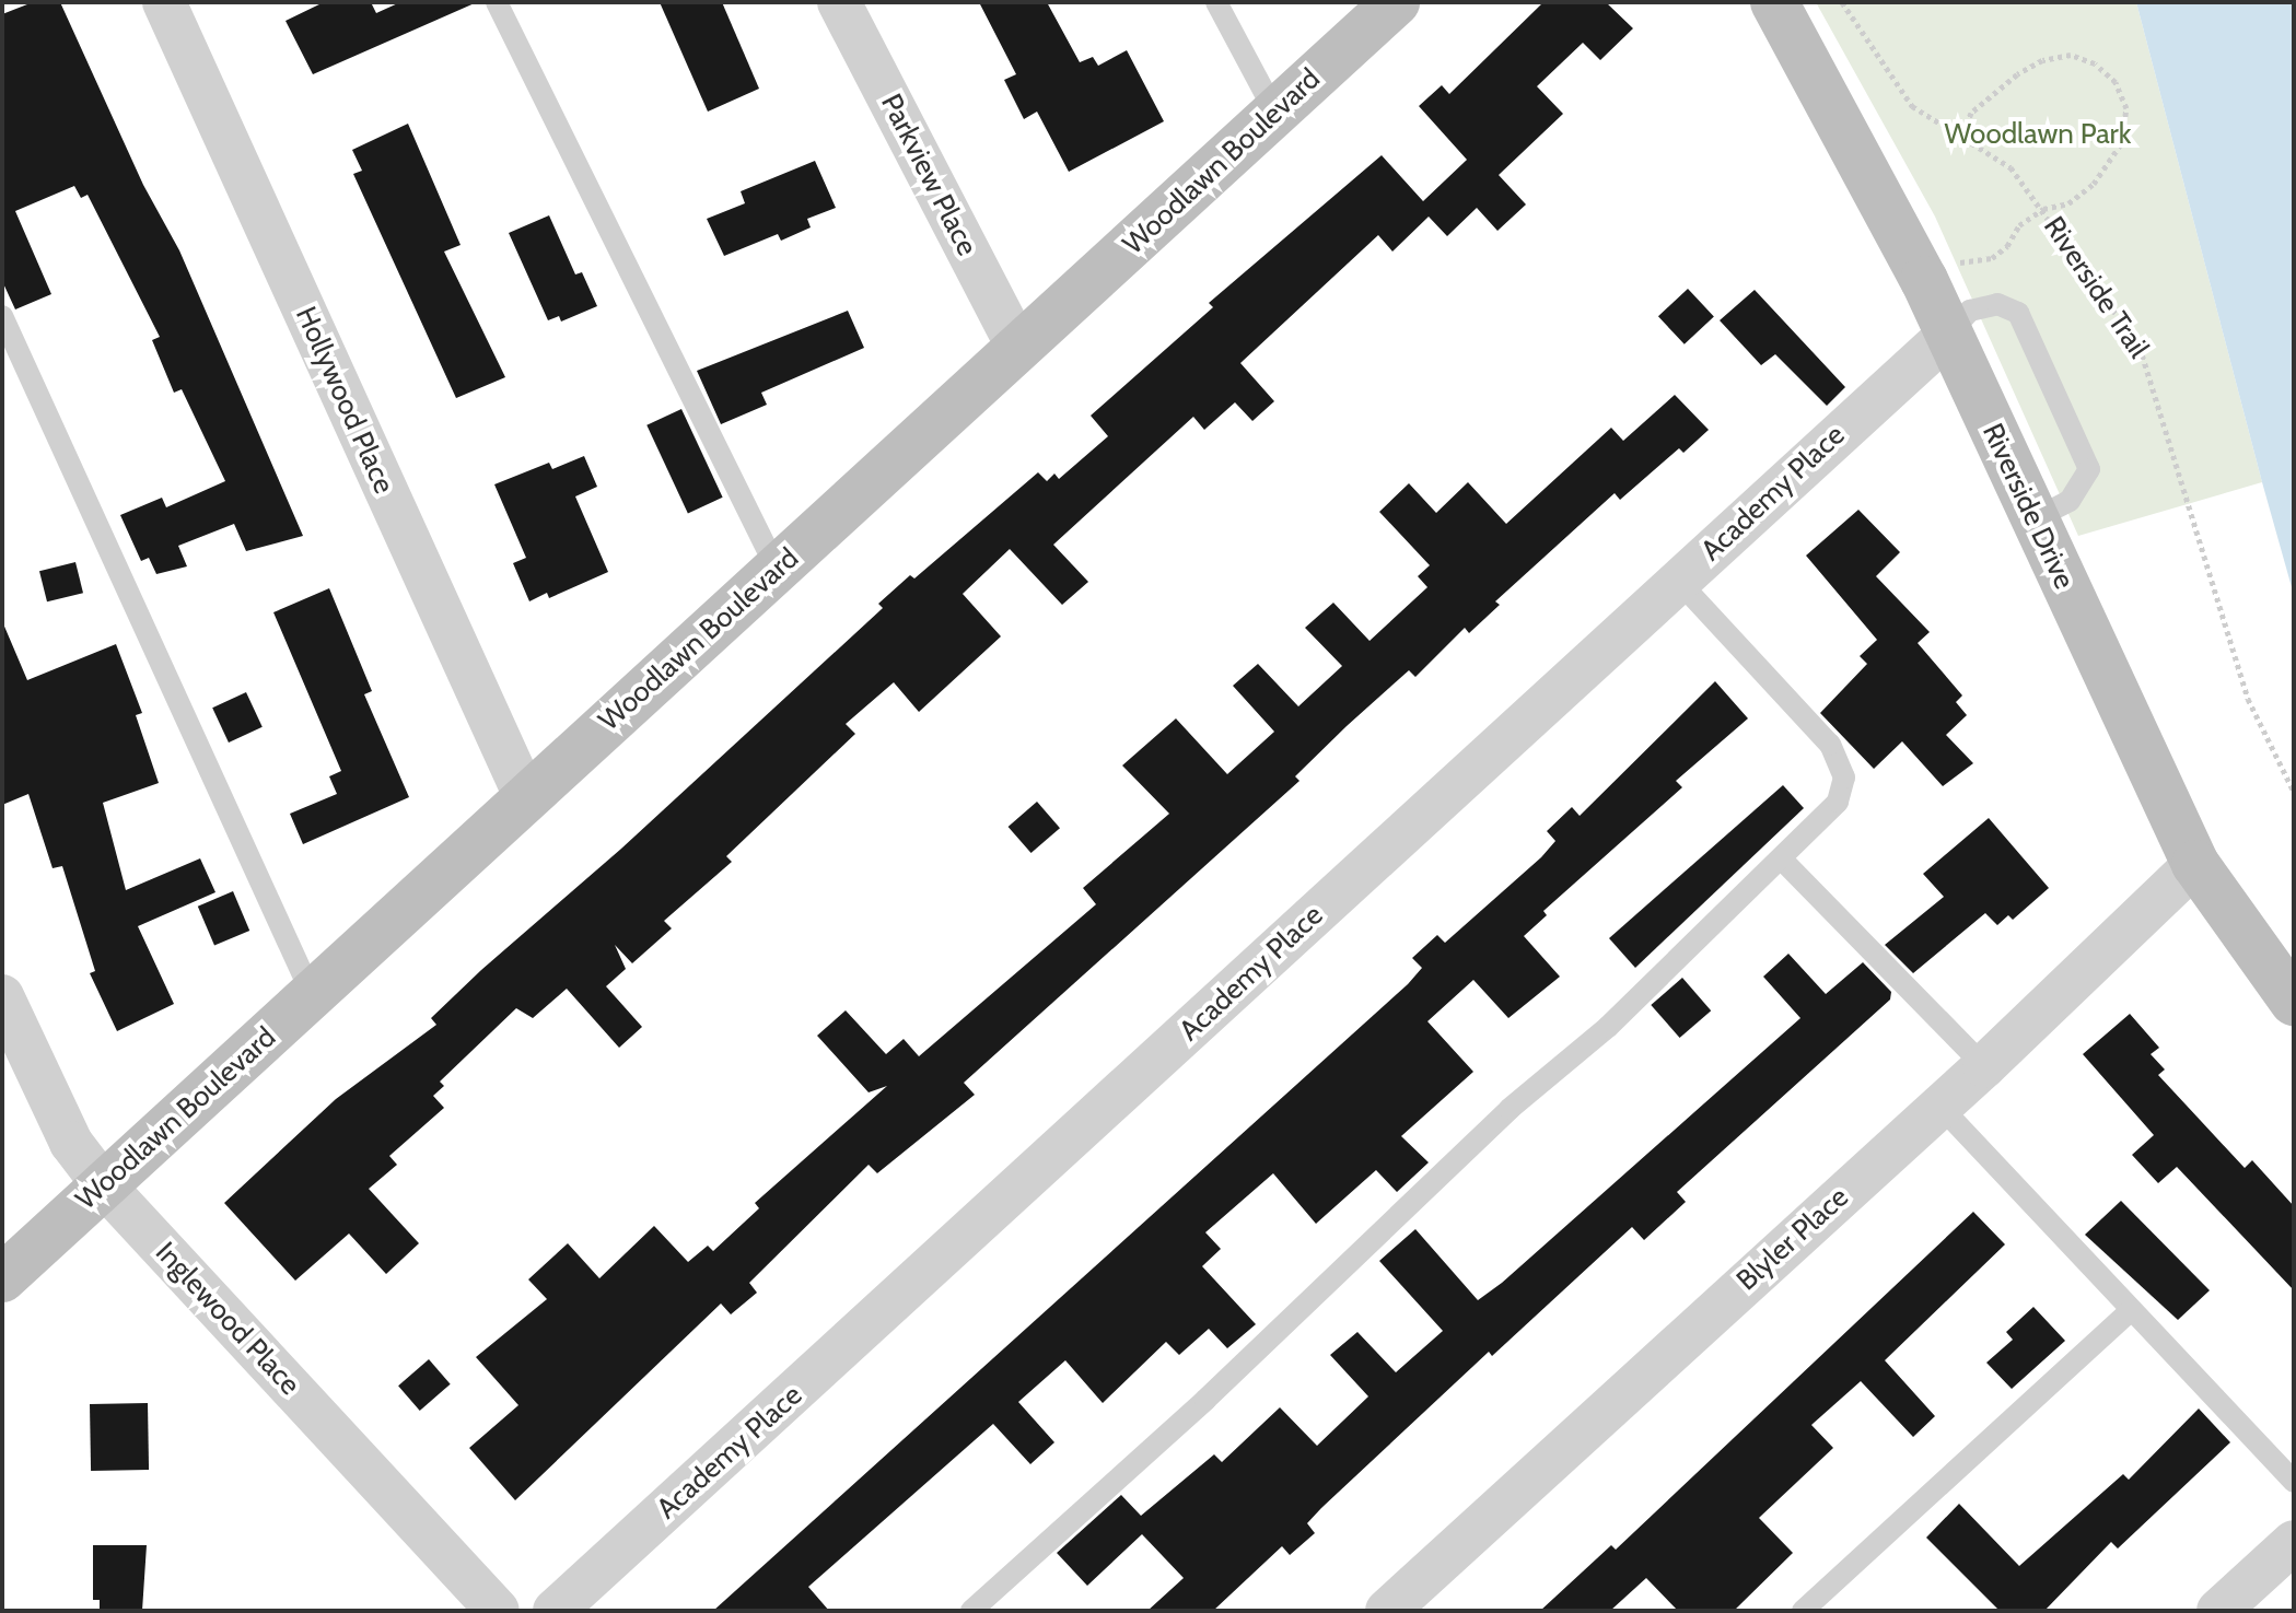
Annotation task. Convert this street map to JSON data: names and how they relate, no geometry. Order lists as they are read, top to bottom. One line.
{"streets":{"street":["Woodlawn Boulevard","Parkview Place","Hollywood Place","Academy Place","Riverside Drive","Blyler Place","Inglewood Place"],"path":["Riverside Trail"]},"crossings":[["Woodlawn Boulevard","Parkview Place"],["Woodlawn Boulevard","Hollywood Place"],["Woodlawn Boulevard","Inglewood Place"],["Academy Place","Riverside Drive"],["Riverside Drive","Blyler Place"]],"parks":["Woodlawn Park"]}
